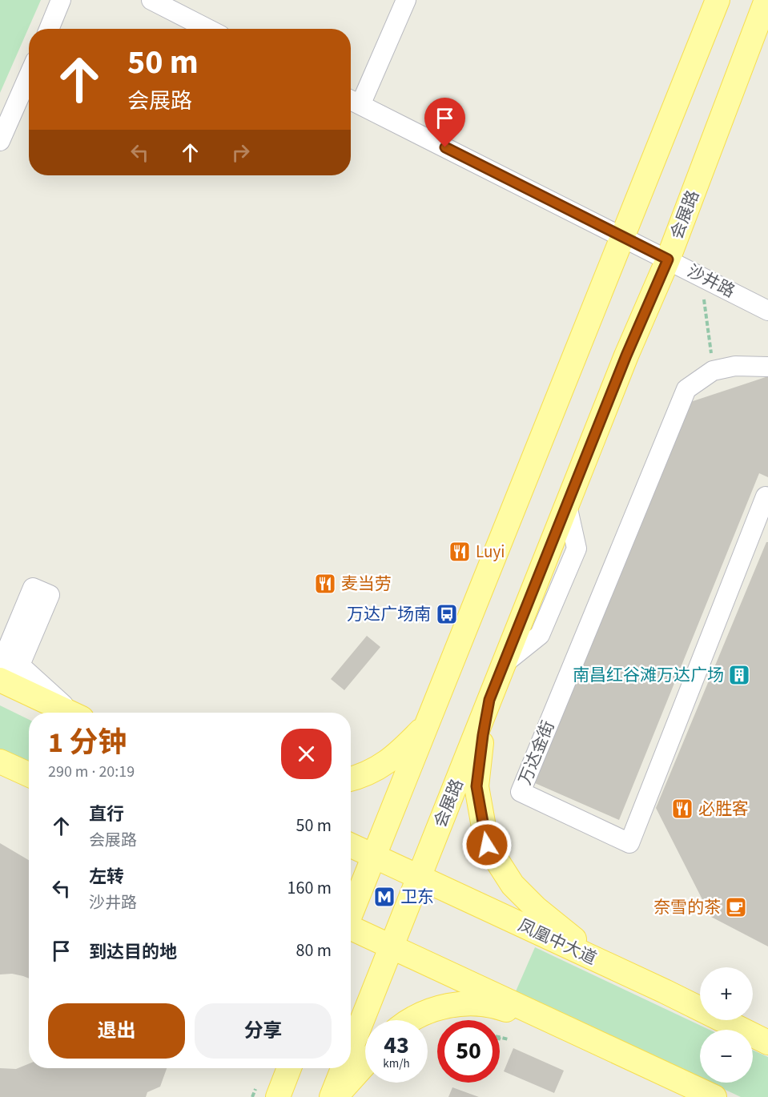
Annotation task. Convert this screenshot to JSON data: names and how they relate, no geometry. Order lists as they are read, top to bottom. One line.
{"streets":{"main road":["会展路","凤凰中大道"],"street":["沙井路","万达金街"]},"crossings":[["会展路","沙井路"],["会展路","凤凰中大道"]],"places":{"restaurant":["Luyi","麦当劳","必胜客"],"bus stop":["万达广场南"],"building":["南昌红谷滩万达广场"],"metro station":["卫东"],"cafe":["奈雪的茶"]},"page":{"turn":["50 m","会展路"],"heading":["1 分钟","290 m · 20:19"],"list":[{"name":"直行","note":"会展路","value":"50 m"},{"name":"左转","note":"沙井路","value":"160 m"},{"name":"到达目的地","value":"80 m"}],"map_buttons":["+","−"],"buttons":["退出","分享"],"speed":"43 km/h","limit":"50"}}
